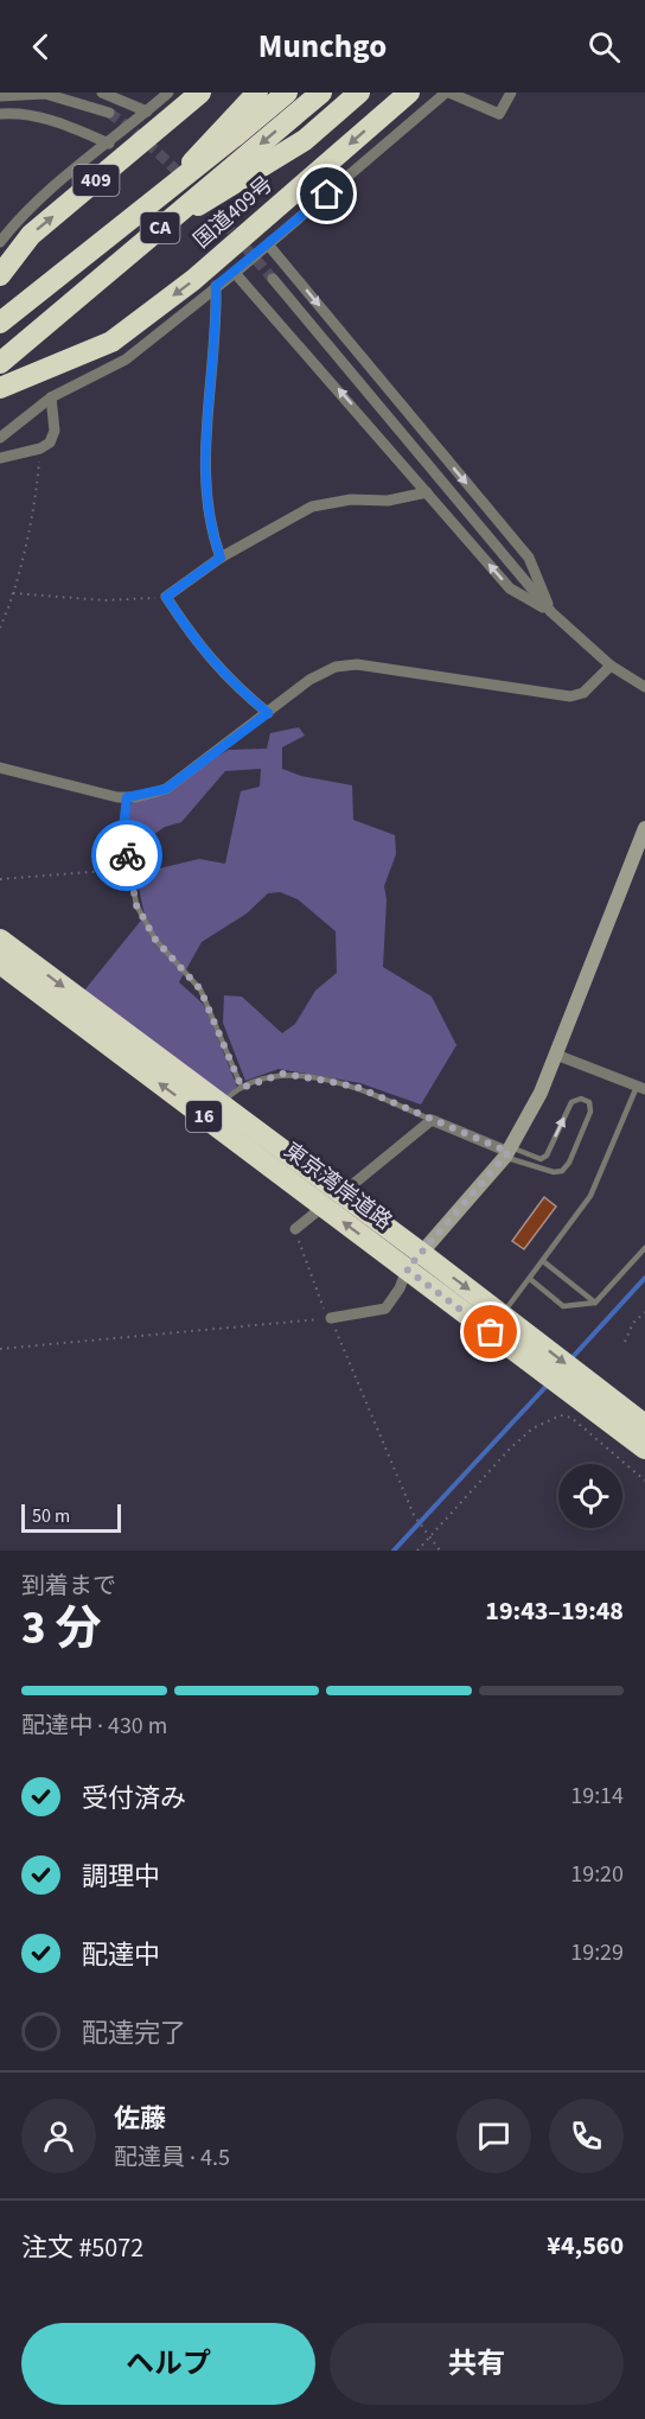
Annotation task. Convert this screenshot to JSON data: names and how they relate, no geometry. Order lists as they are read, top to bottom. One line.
{"streets":{"highway":["409","国道409号","CA","16","東京湾岸道路"]},"scale_bar":"50 m","page":{"header":"Munchgo","scale":"50 m","heading":["3 分","到着まで","19:43–19:48"],"panel":["佐藤","配達員 · 4.5","注文 #5072","¥4,560"],"bar":"配達中 · 430 m","list":[["受付済み","19:14"],["調理中","19:20"],["配達中","19:29"],"配達完了"],"buttons":["ヘルプ","共有"]}}
